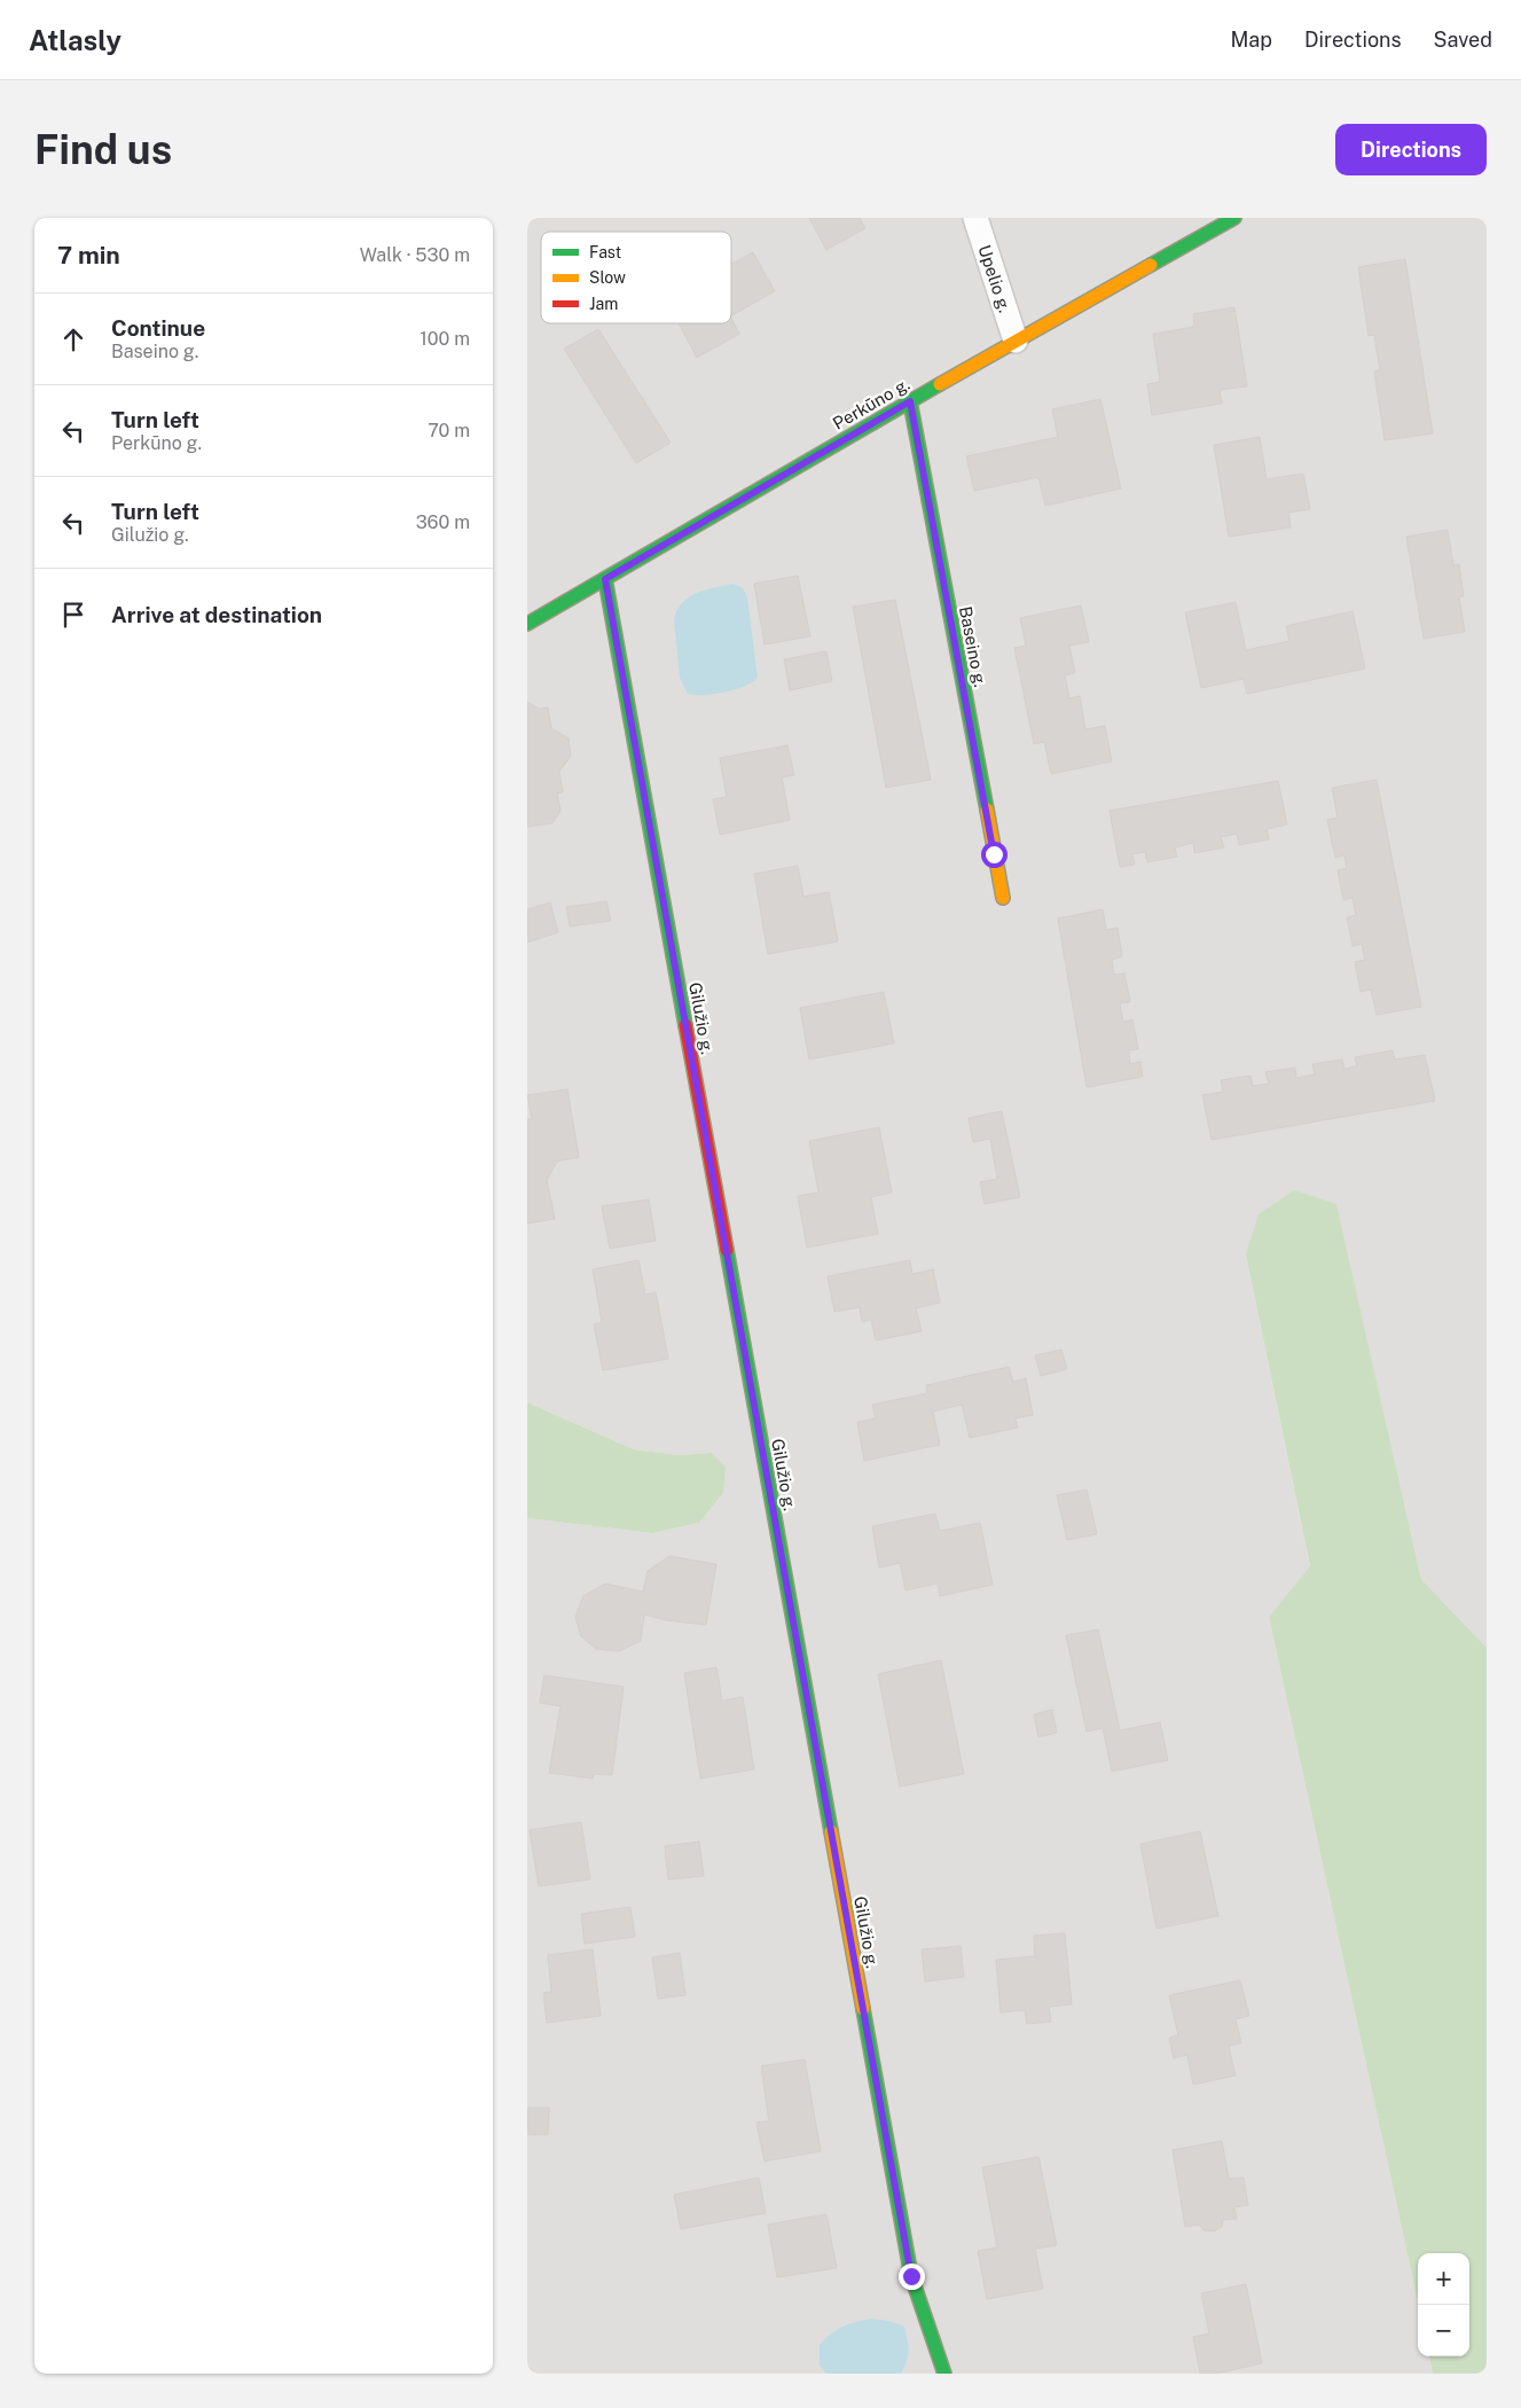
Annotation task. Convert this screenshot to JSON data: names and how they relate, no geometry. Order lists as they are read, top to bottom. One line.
{"streets":{"street":["Upelio g.","Perkūno g.","Baseino g.","Gilužio g."]},"crossings":[["Upelio g.","Perkūno g."],["Perkūno g.","Baseino g."],["Perkūno g.","Gilužio g."]],"legend":["Fast","Slow","Jam"],"page":{"header":"Atlasly","nav":["Map","Directions","Saved"],"buttons":"Directions","title":"Find us","heading":["7 min","Walk · 530 m"],"list":[["Continue","Baseino g.","100 m"],["Turn left","Perkūno g.","70 m"],["Turn left","Gilužio g.","360 m"],"Arrive at destination"],"map_buttons":["+","−"]}}
